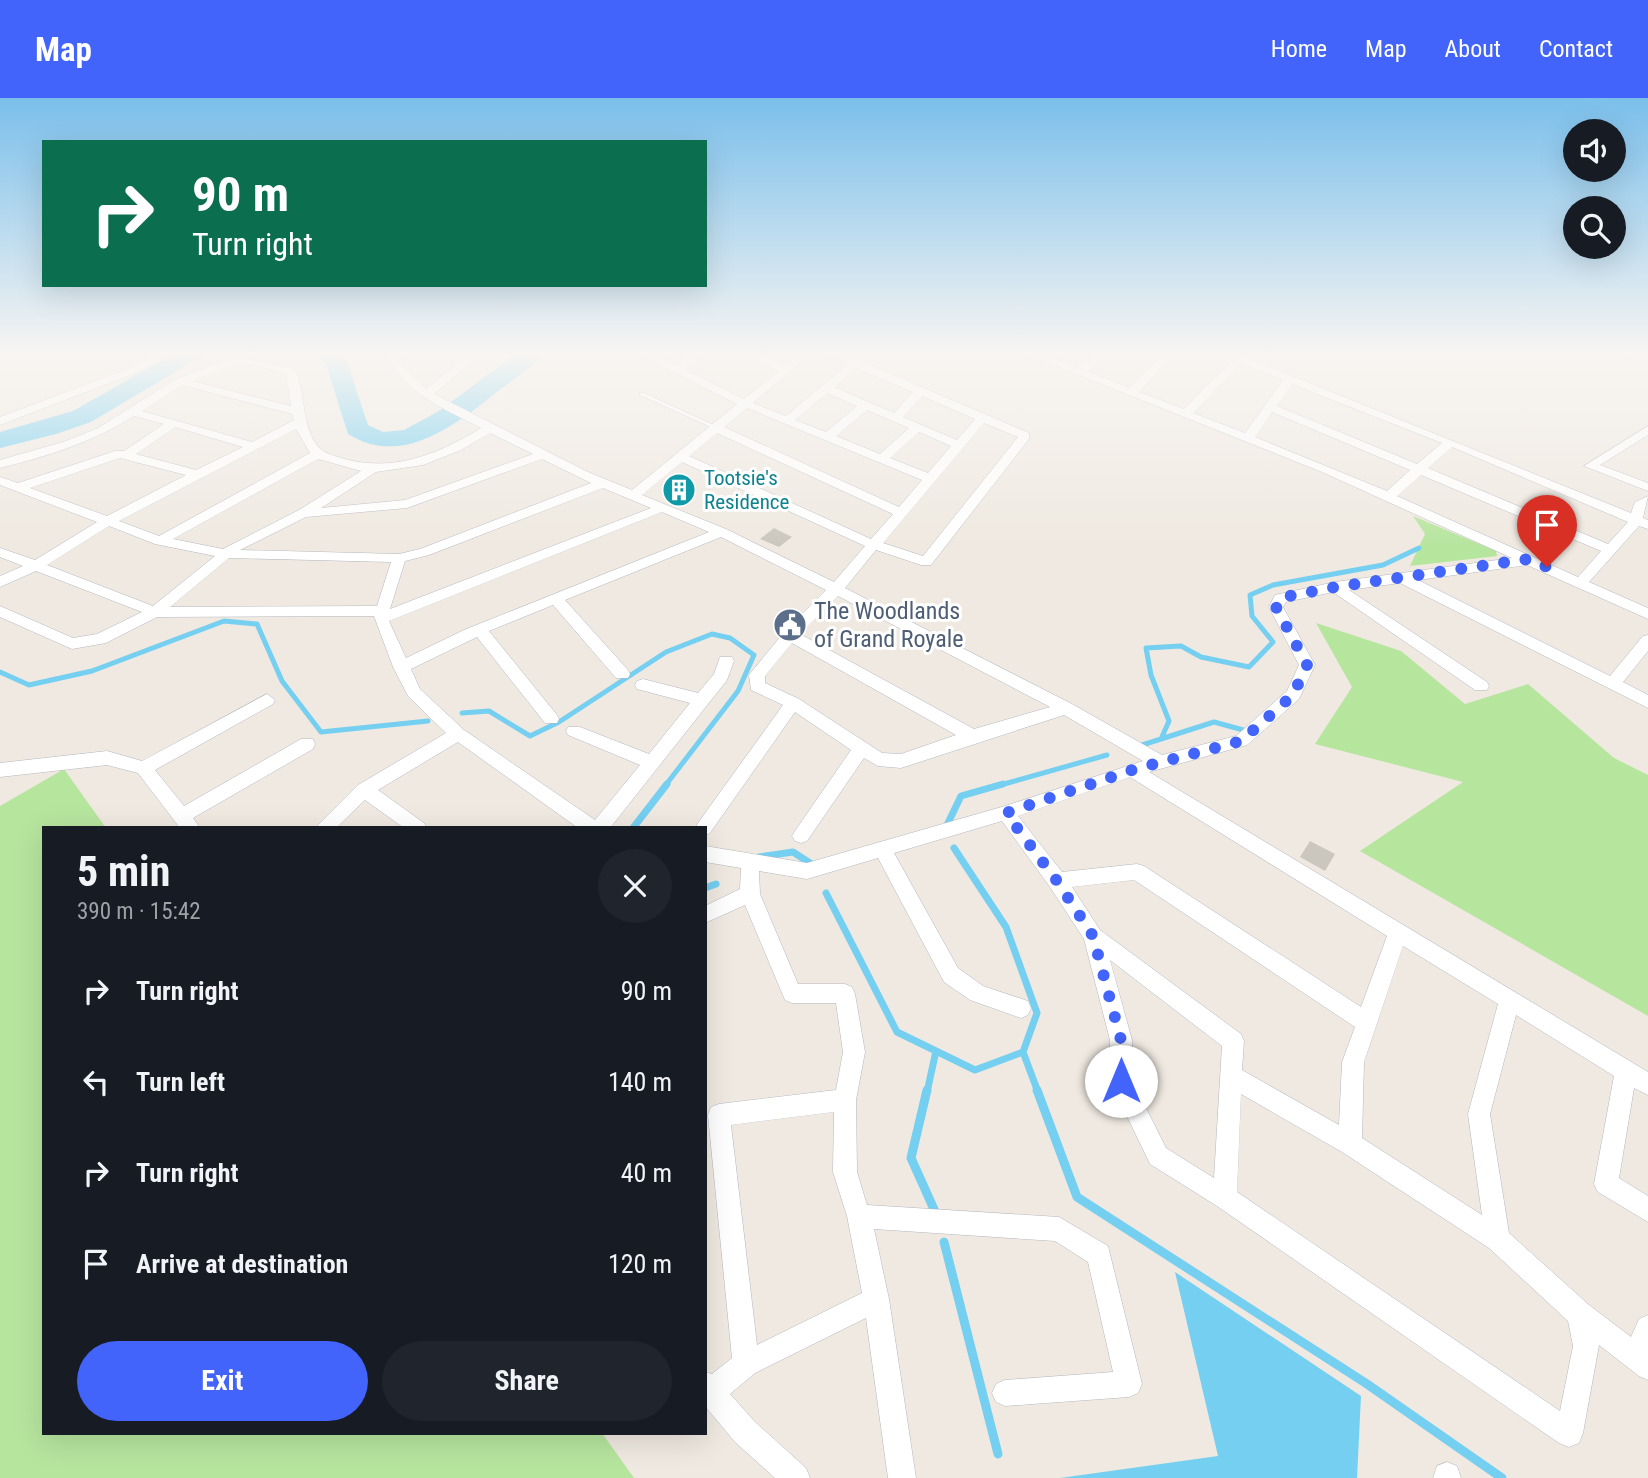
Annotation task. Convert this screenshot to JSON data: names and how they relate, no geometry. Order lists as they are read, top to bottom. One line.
{"places":{"building":["Tootsie's Residence"],"public building":["The Woodlands of Grand Royale"]},"page":{"header":"Map","nav":["Home","Map","About","Contact"],"turn":["90 m","Turn right"],"heading":["5 min","390 m · 15:42"],"list":[{"name":"Turn right","value":"90 m"},{"name":"Turn left","value":"140 m"},{"name":"Turn right","value":"40 m"},{"name":"Arrive at destination","value":"120 m"}],"buttons":["Exit","Share"]}}
